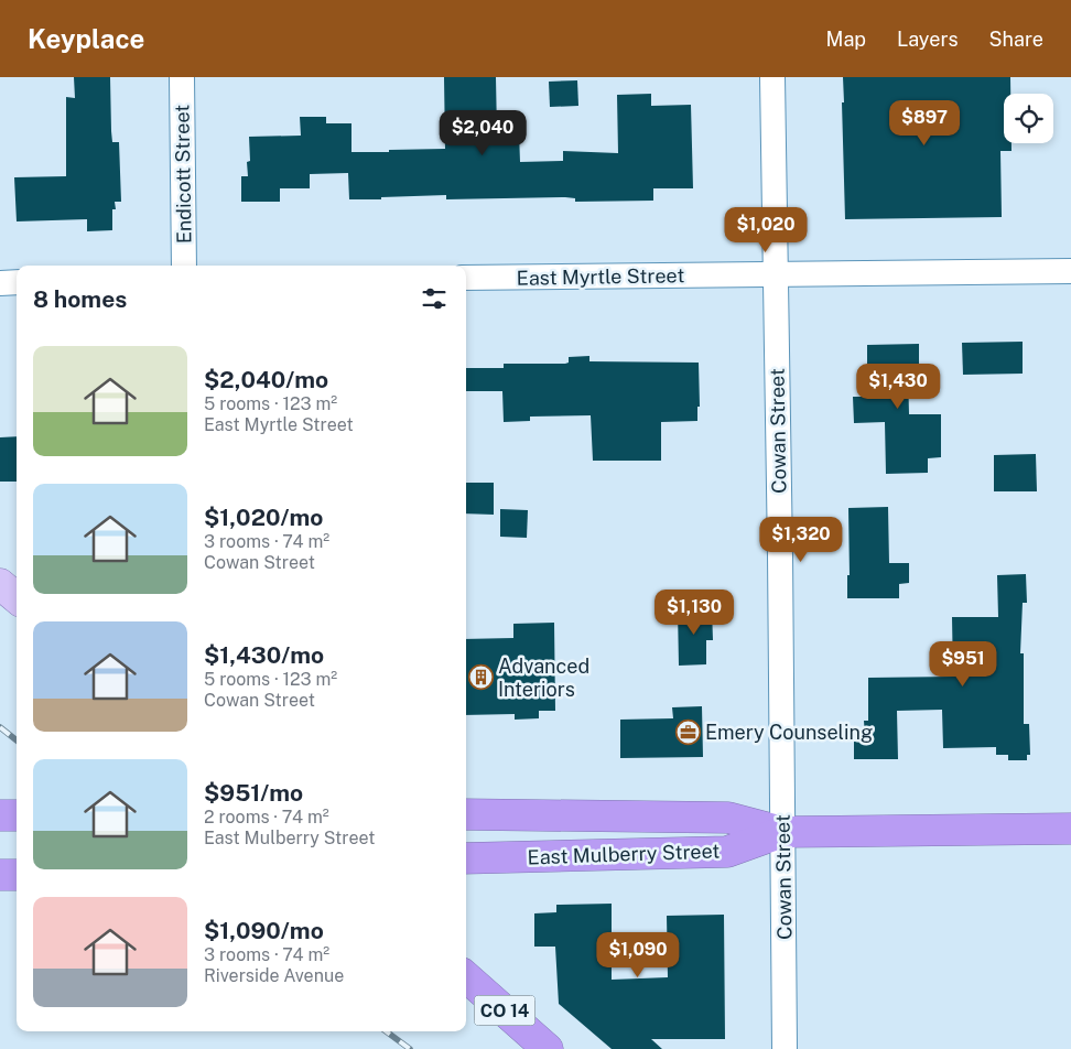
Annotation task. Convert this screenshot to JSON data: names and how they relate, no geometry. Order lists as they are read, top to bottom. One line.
{"streets":{"highway":["East Mulberry Street","CO 14"],"street":["Endicott Street","East Myrtle Street","Cowan Street"]},"crossings":[["East Myrtle Street","Cowan Street"],["Cowan Street","East Mulberry Street"]],"places":{"building":["Advanced Interiors"],"office":["Emery Counseling"]},"page":{"header":"Keyplace","nav":["Map","Layers","Share"],"price":["$897","$2,040","$1,020","$1,430","$1,320","$1,130","$951","$1,090"],"heading":"8 homes","list":[{"name":"$2,040/mo","note":"5 rooms · 123 m² · East Myrtle Street"},{"name":"$1,020/mo","note":"3 rooms · 74 m² · Cowan Street"},{"name":"$1,430/mo","note":"5 rooms · 123 m² · Cowan Street"},{"name":"$951/mo","note":"2 rooms · 74 m² · East Mulberry Street"},{"name":"$1,090/mo","note":"3 rooms · 74 m² · Riverside Avenue"}]}}
